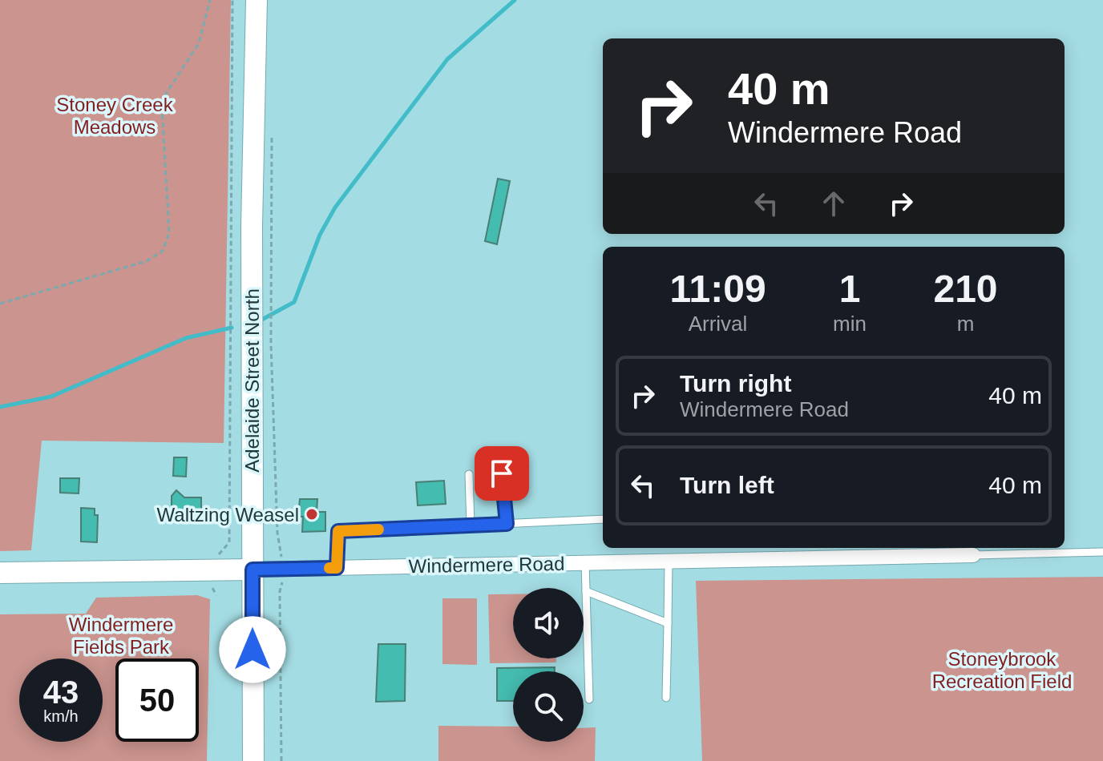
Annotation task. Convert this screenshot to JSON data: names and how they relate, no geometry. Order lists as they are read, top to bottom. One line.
{"streets":{"main road":["Adelaide Street North","Windermere Road"]},"crossings":[["Adelaide Street North","Windermere Road"]],"parks":["Stoney Creek Meadows","Windermere Fields Park","Stoneybrook Recreation Field"],"places":["Waltzing Weasel"],"page":{"turn":["40 m","Windermere Road"],"eta":["11:09","Arrival","1","min","210","m"],"list":[{"name":"Turn right","note":"Windermere Road","value":"40 m"},{"name":"Turn left","value":"40 m"}],"speed":"43 km/h","limit":"50"}}
